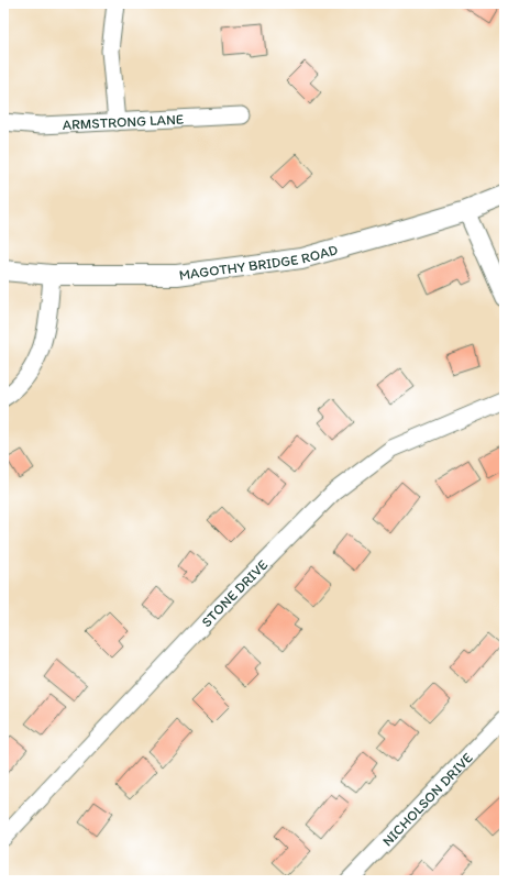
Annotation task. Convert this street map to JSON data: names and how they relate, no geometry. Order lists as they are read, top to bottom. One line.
{"streets":{"main road":["MAGOTHY BRIDGE ROAD"],"street":["ARMSTRONG LANE","STONE DRIVE","NICHOLSON DRIVE"]}}
